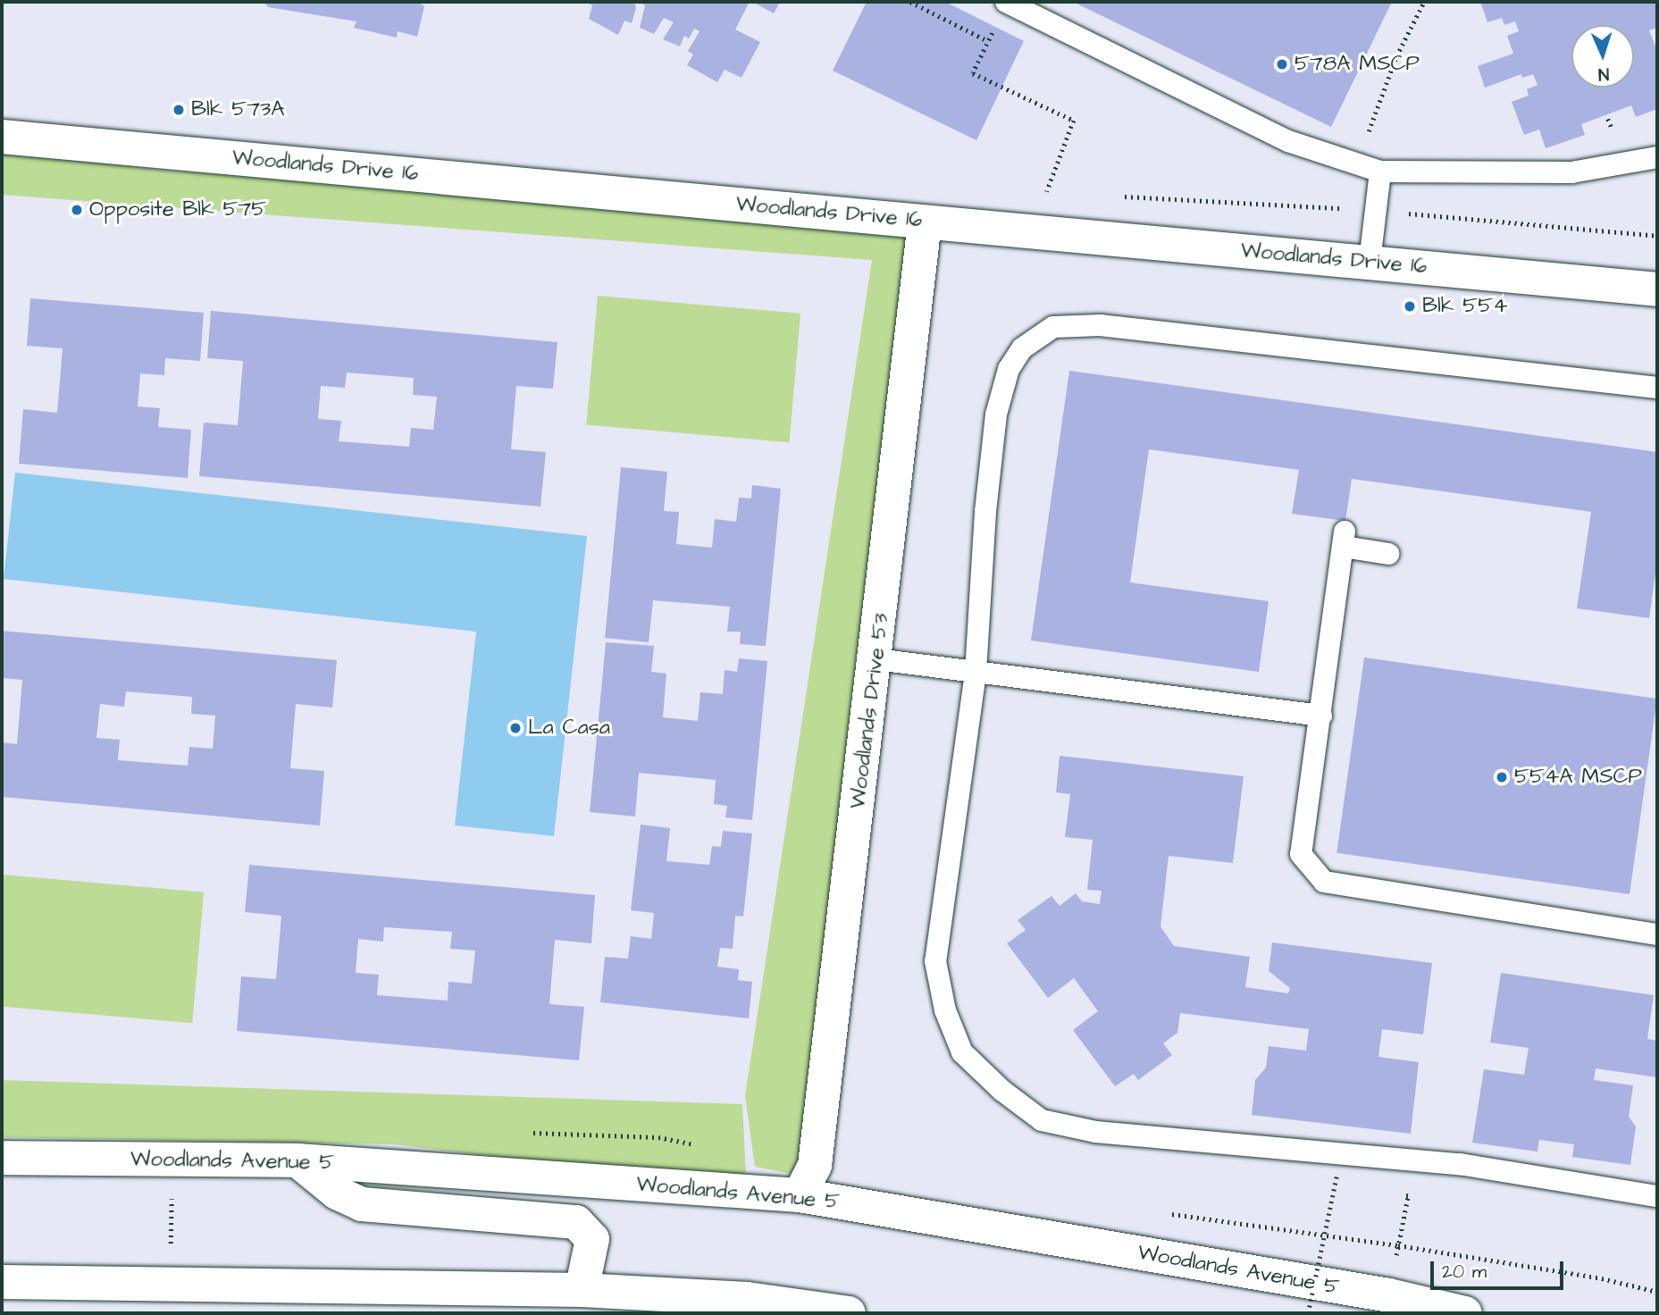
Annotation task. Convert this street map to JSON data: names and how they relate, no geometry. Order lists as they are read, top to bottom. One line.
{"streets":{"main road":["Woodlands Drive 16","Woodlands Drive 53","Woodlands Avenue 5"]},"crossings":[["Woodlands Drive 16","Woodlands Drive 53"],["Woodlands Drive 53","Woodlands Avenue 5"]],"places":["578A MSCP","Blk 573A","Opposite Blk 575","Blk 554","La Casa","554A MSCP"],"scale_bar":"20 m","north":"bottom"}
